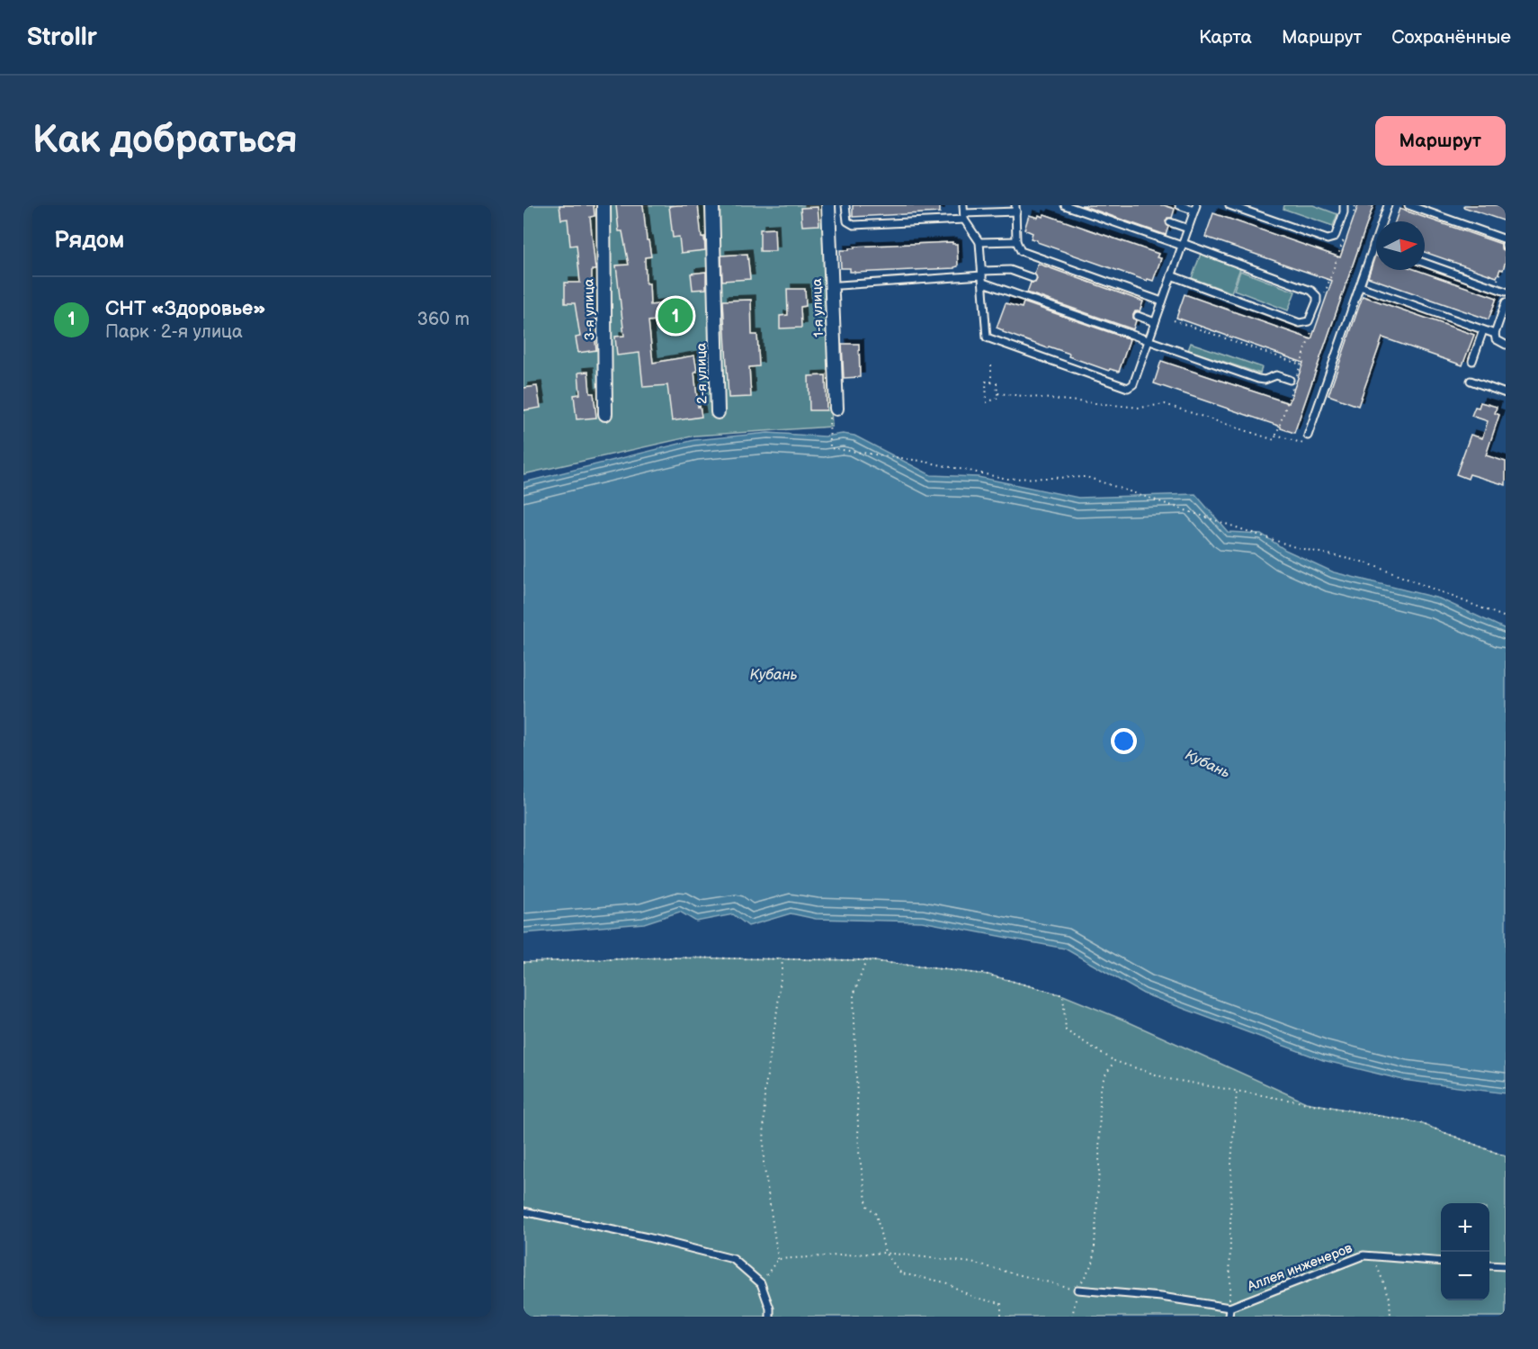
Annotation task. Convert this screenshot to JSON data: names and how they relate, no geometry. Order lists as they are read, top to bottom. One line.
{"streets":{"street":["1-я улица","3-я улица","2-я улица"],"lane":["Аллея инженеров"]},"water":["Кубань"],"north":"right","page":{"header":"Strollr","nav":["Карта","Маршрут","Сохранённые"],"buttons":"Маршрут","title":"Как добраться","heading":"Рядом","list":[{"mark":"1","name":"СНТ «Здоровье»","note":"Парк · 2-я улица","value":"360 m"}],"pins":"1","map_buttons":["+","−"]}}
